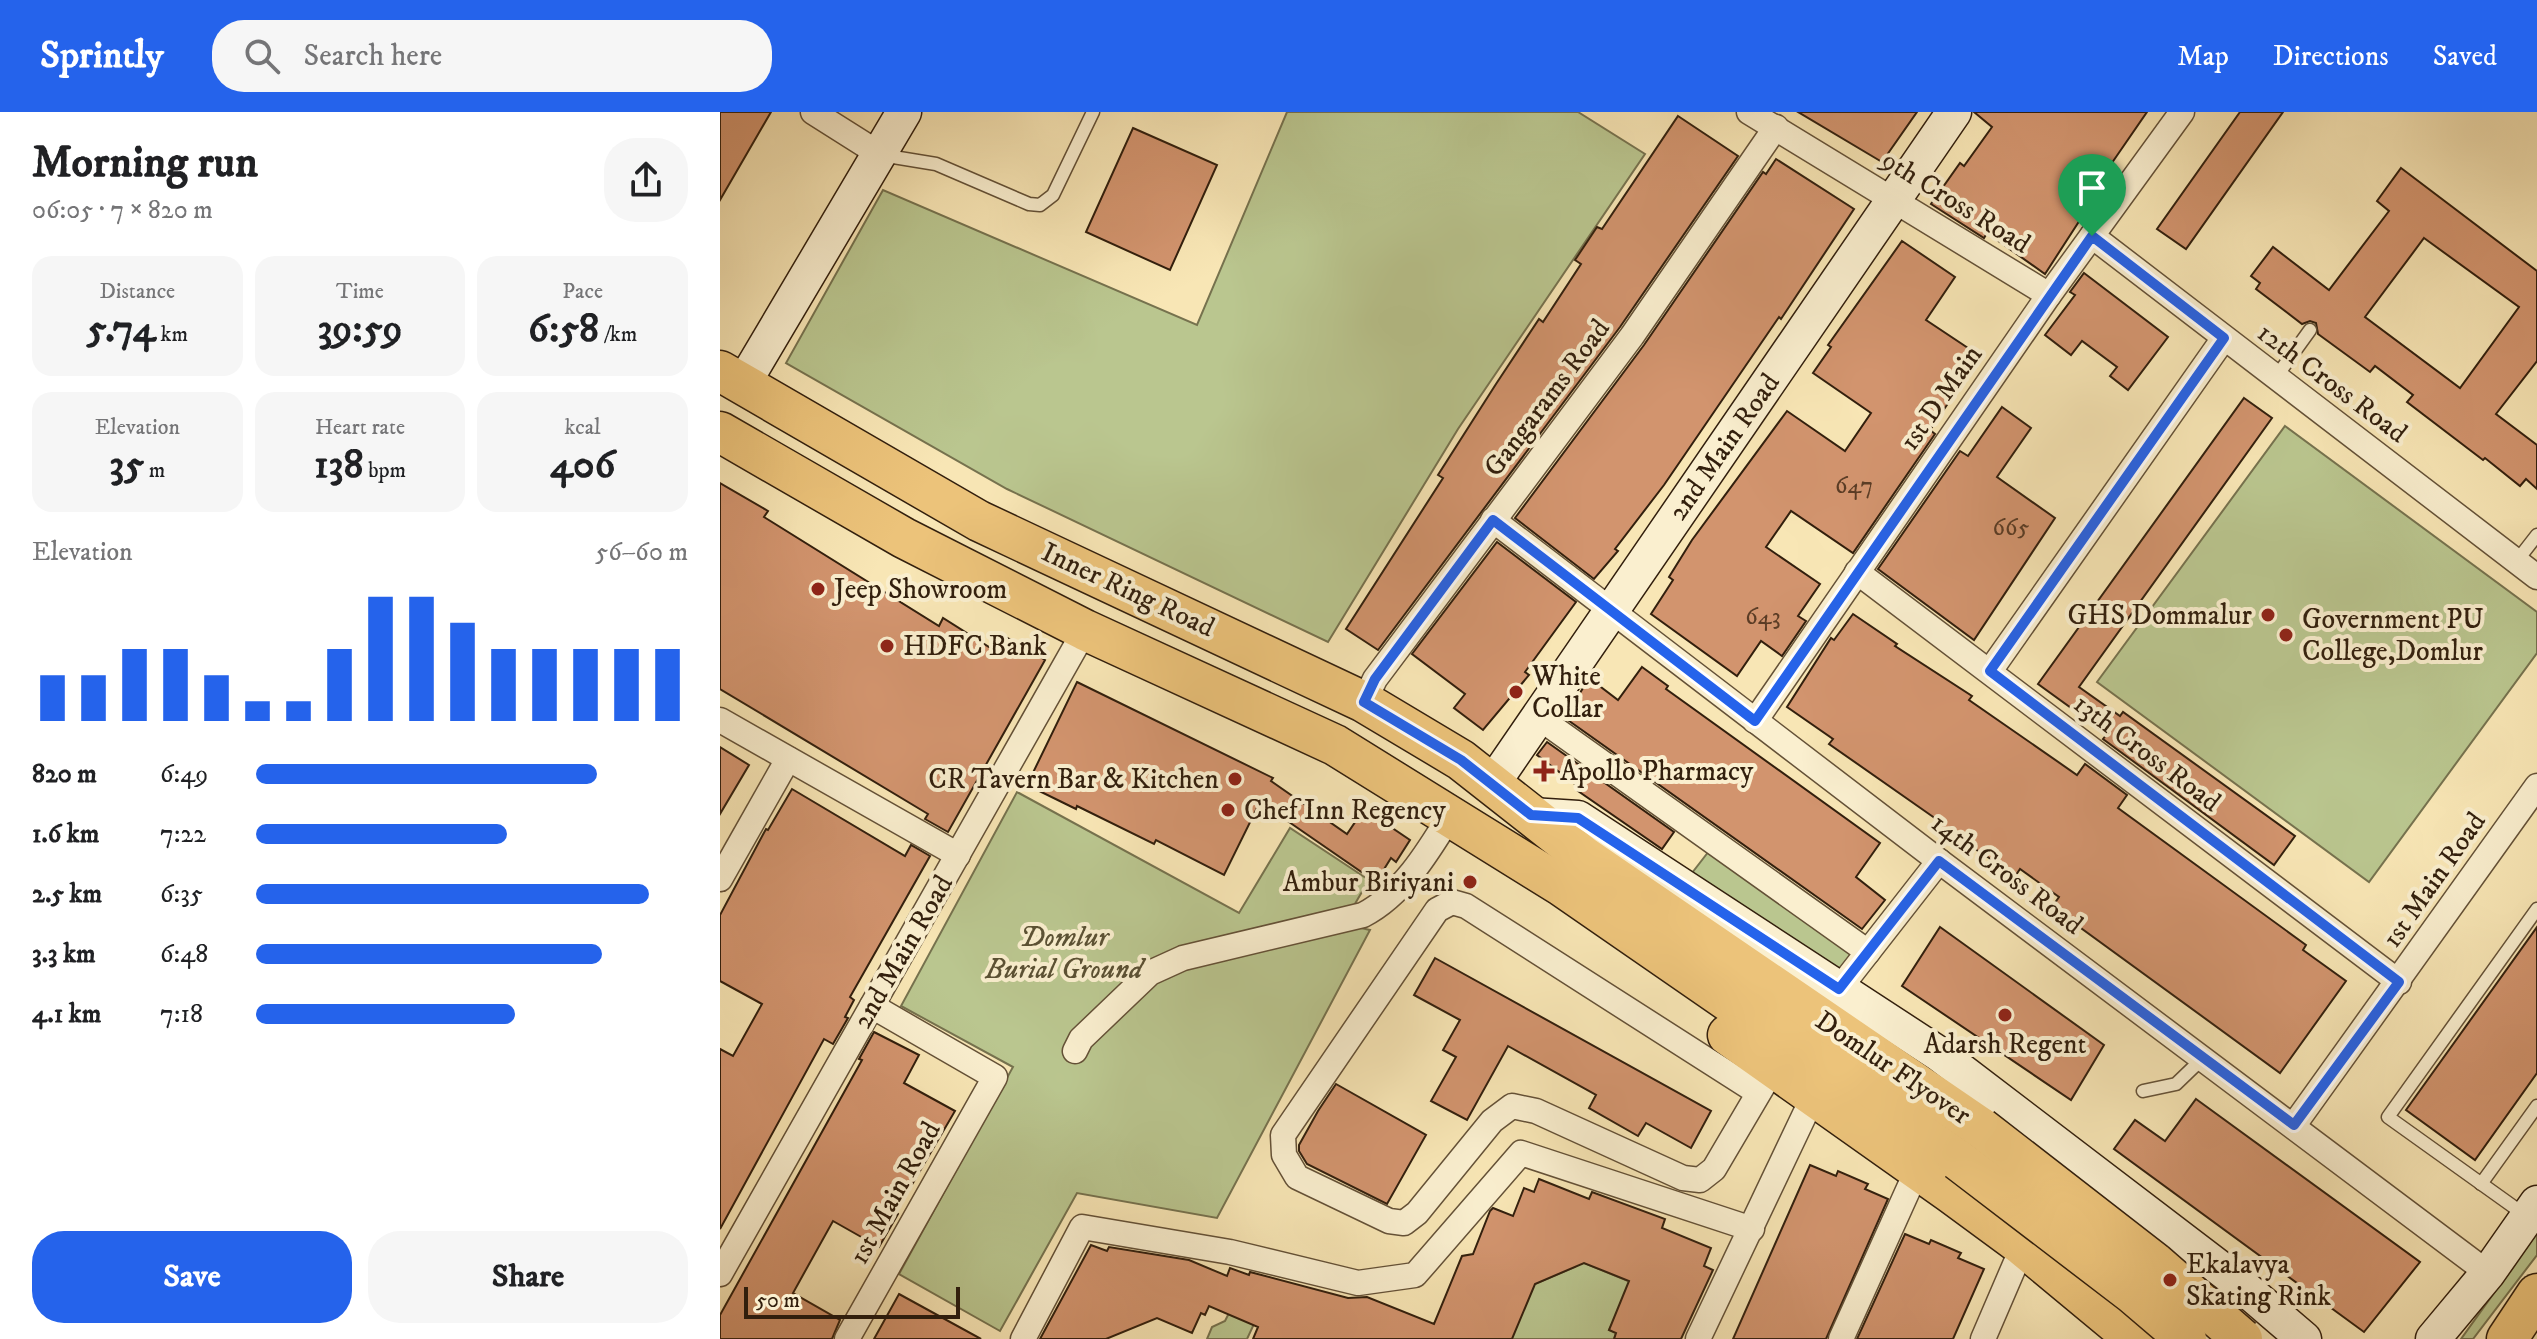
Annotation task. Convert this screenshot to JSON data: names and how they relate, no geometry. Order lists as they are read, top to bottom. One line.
{"streets":{"main road":["Inner Ring Road","Domlur Flyover"],"street":["9th Cross Road","12th Cross Road","Gangarams Road","1st D Main","2nd Main Road","13th Cross Road","14th Cross Road","1st Main Road"]},"crossings":[["9th Cross Road","Gangarams Road"],["9th Cross Road","1st D Main"],["9th Cross Road","2nd Main Road"],["12th Cross Road","1st D Main"],["Gangarams Road","Inner Ring Road"],["Gangarams Road","14th Cross Road"],["1st D Main","13th Cross Road"],["1st D Main","14th Cross Road"],["2nd Main Road","Inner Ring Road"],["2nd Main Road","14th Cross Road"],["2nd Main Road","1st Main Road"],["Inner Ring Road","Domlur Flyover"],["13th Cross Road","1st Main Road"],["14th Cross Road","1st Main Road"]],"parks":["Domlur Burial Ground"],"places":{"other":["Jeep Showroom","GHS Dommalur","Government PU College,Domlur","HDFC Bank","White Collar","CR Tavern Bar & Kitchen","Chef Inn Regency","Ambur Biriyani","Adarsh Regent","Ekalavya Skating Rink"],"health":["Apollo Pharmacy"]},"house_numbers":["647","665","643"],"scale_bar":"50 m","page":{"header":"Sprintly","search":"Search here","nav":["Map","Directions","Saved"],"heading":["Morning run","06:05 · 7 × 820 m"],"stats":[["Distance","5.74 km"],["Time","39:59"],["Pace","6:58 /km"],["Elevation","35 m"],["Heart rate","138 bpm"],["kcal","406"]],"chart":["Elevation","56–60 m"],"list":[{"name":"820 m","note":"6:49"},{"name":"1.6 km","note":"7:22"},{"name":"2.5 km","note":"6:35"},{"name":"3.3 km","note":"6:48"},{"name":"4.1 km","note":"7:18"}],"buttons":["Save","Share"],"scale":"50 m"}}
